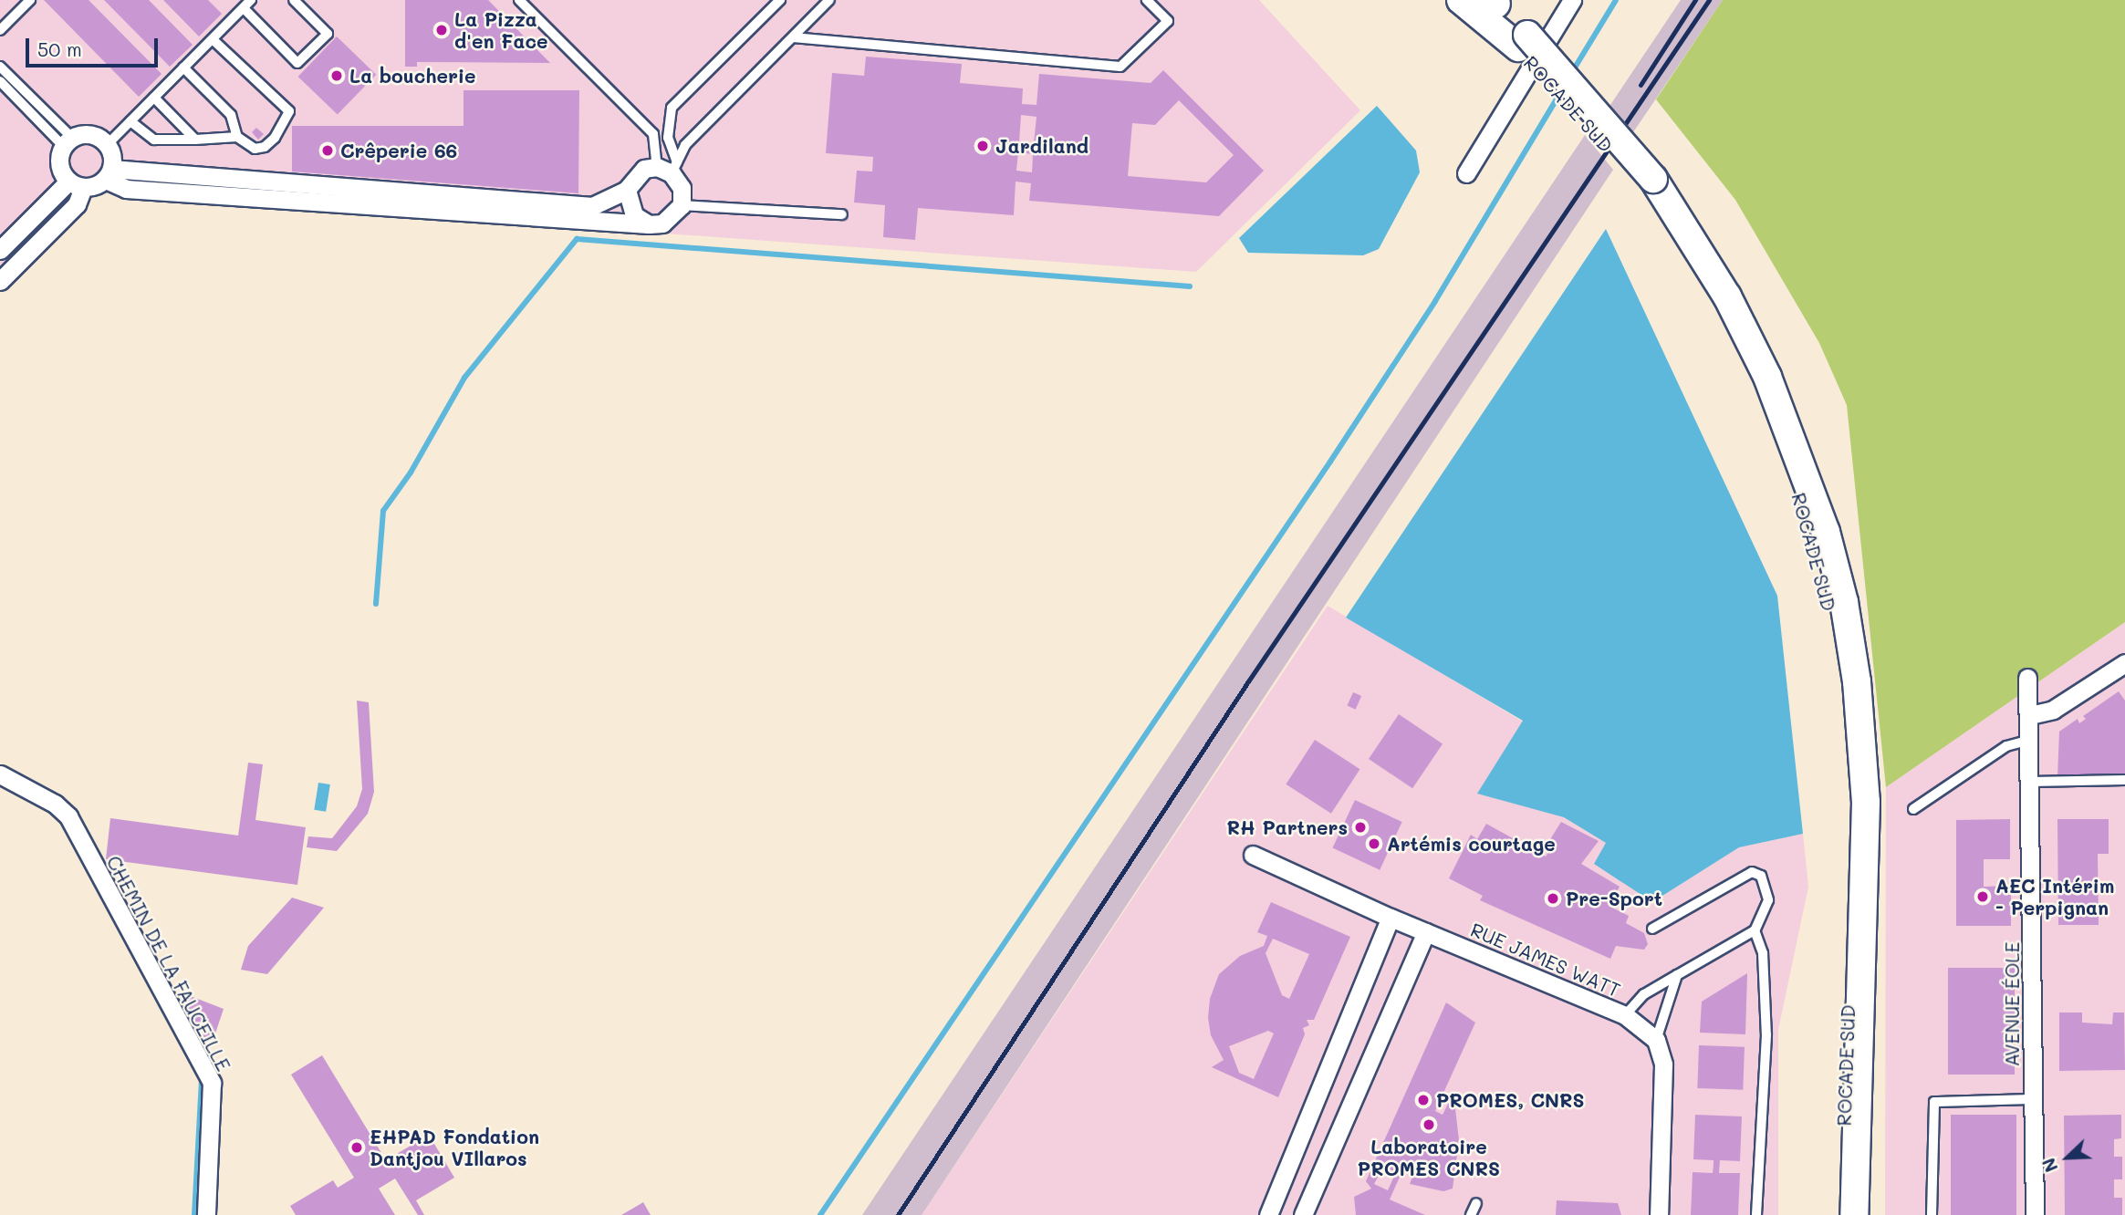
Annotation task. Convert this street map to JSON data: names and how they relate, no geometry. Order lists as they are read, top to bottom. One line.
{"streets":{"main road":["ROCADE SUD"],"street":["RUE JAMES WATT","CHEMIN DE LA FAUCEILLE","AVENUE ÉOLE"]},"places":["La Pizza d'en Face","La boucherie","Jardiland","Crêperie 66","RH Partners","Artémis courtage","AEC Intérim - Perpignan","Pre-Sport","PROMES, CNRS","Laboratoire PROMES CNRS","EHPAD Fondation Dantjou VIllaros"],"scale_bar":"50 m","north":"bottom left"}
